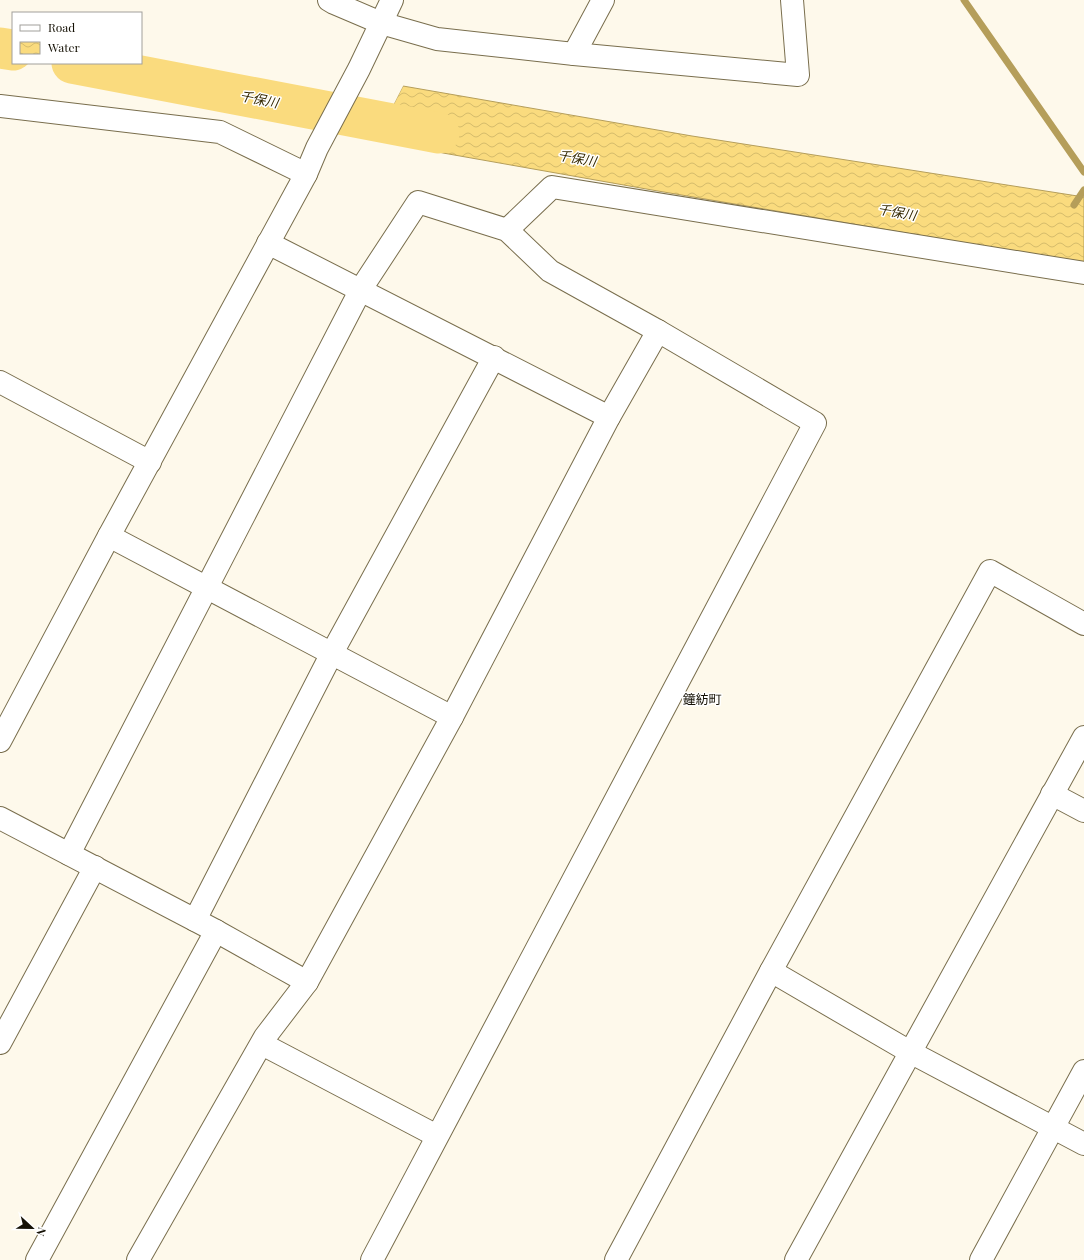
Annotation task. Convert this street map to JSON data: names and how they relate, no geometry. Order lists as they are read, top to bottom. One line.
{"districts":["鐘紡町"],"water":["千保川"],"legend":["Road","Water"],"north":"right"}
